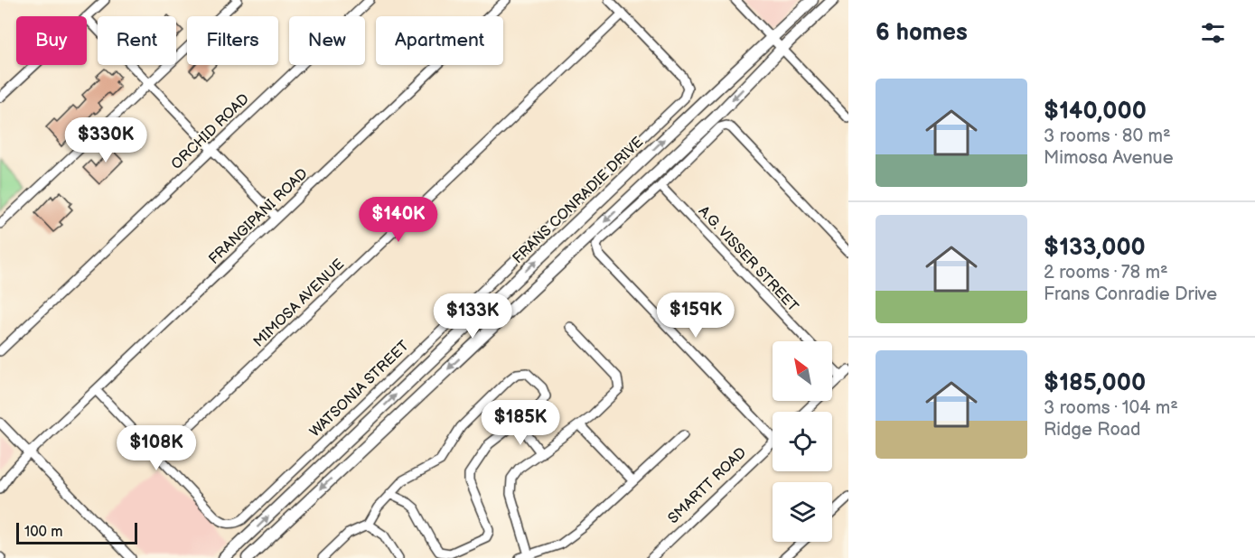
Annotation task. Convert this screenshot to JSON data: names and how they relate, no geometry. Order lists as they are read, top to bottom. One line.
{"streets":{"main road":["FRANS CONRADIE DRIVE"],"street":["ORCHID ROAD","FRANGIPANI ROAD","A.G. VISSER STREET","MIMOSA AVENUE","WATSONIA STREET","SMARTT ROAD"]},"crossings":[["MIMOSA AVENUE","WATSONIA STREET"]],"scale_bar":"100 m","north":"top left","page":{"heading":"6 homes","chip":["Buy","Rent","Filters","New","Apartment"],"list":[{"name":"$140,000","note":"3 rooms · 80 m² · Mimosa Avenue"},{"name":"$133,000","note":"2 rooms · 78 m² · Frans Conradie Drive"},{"name":"$185,000","note":"3 rooms · 104 m² · Ridge Road"}],"price":["$330K","$140K","$159K","$133K","$185K","$108K"],"scale":"100 m"}}
